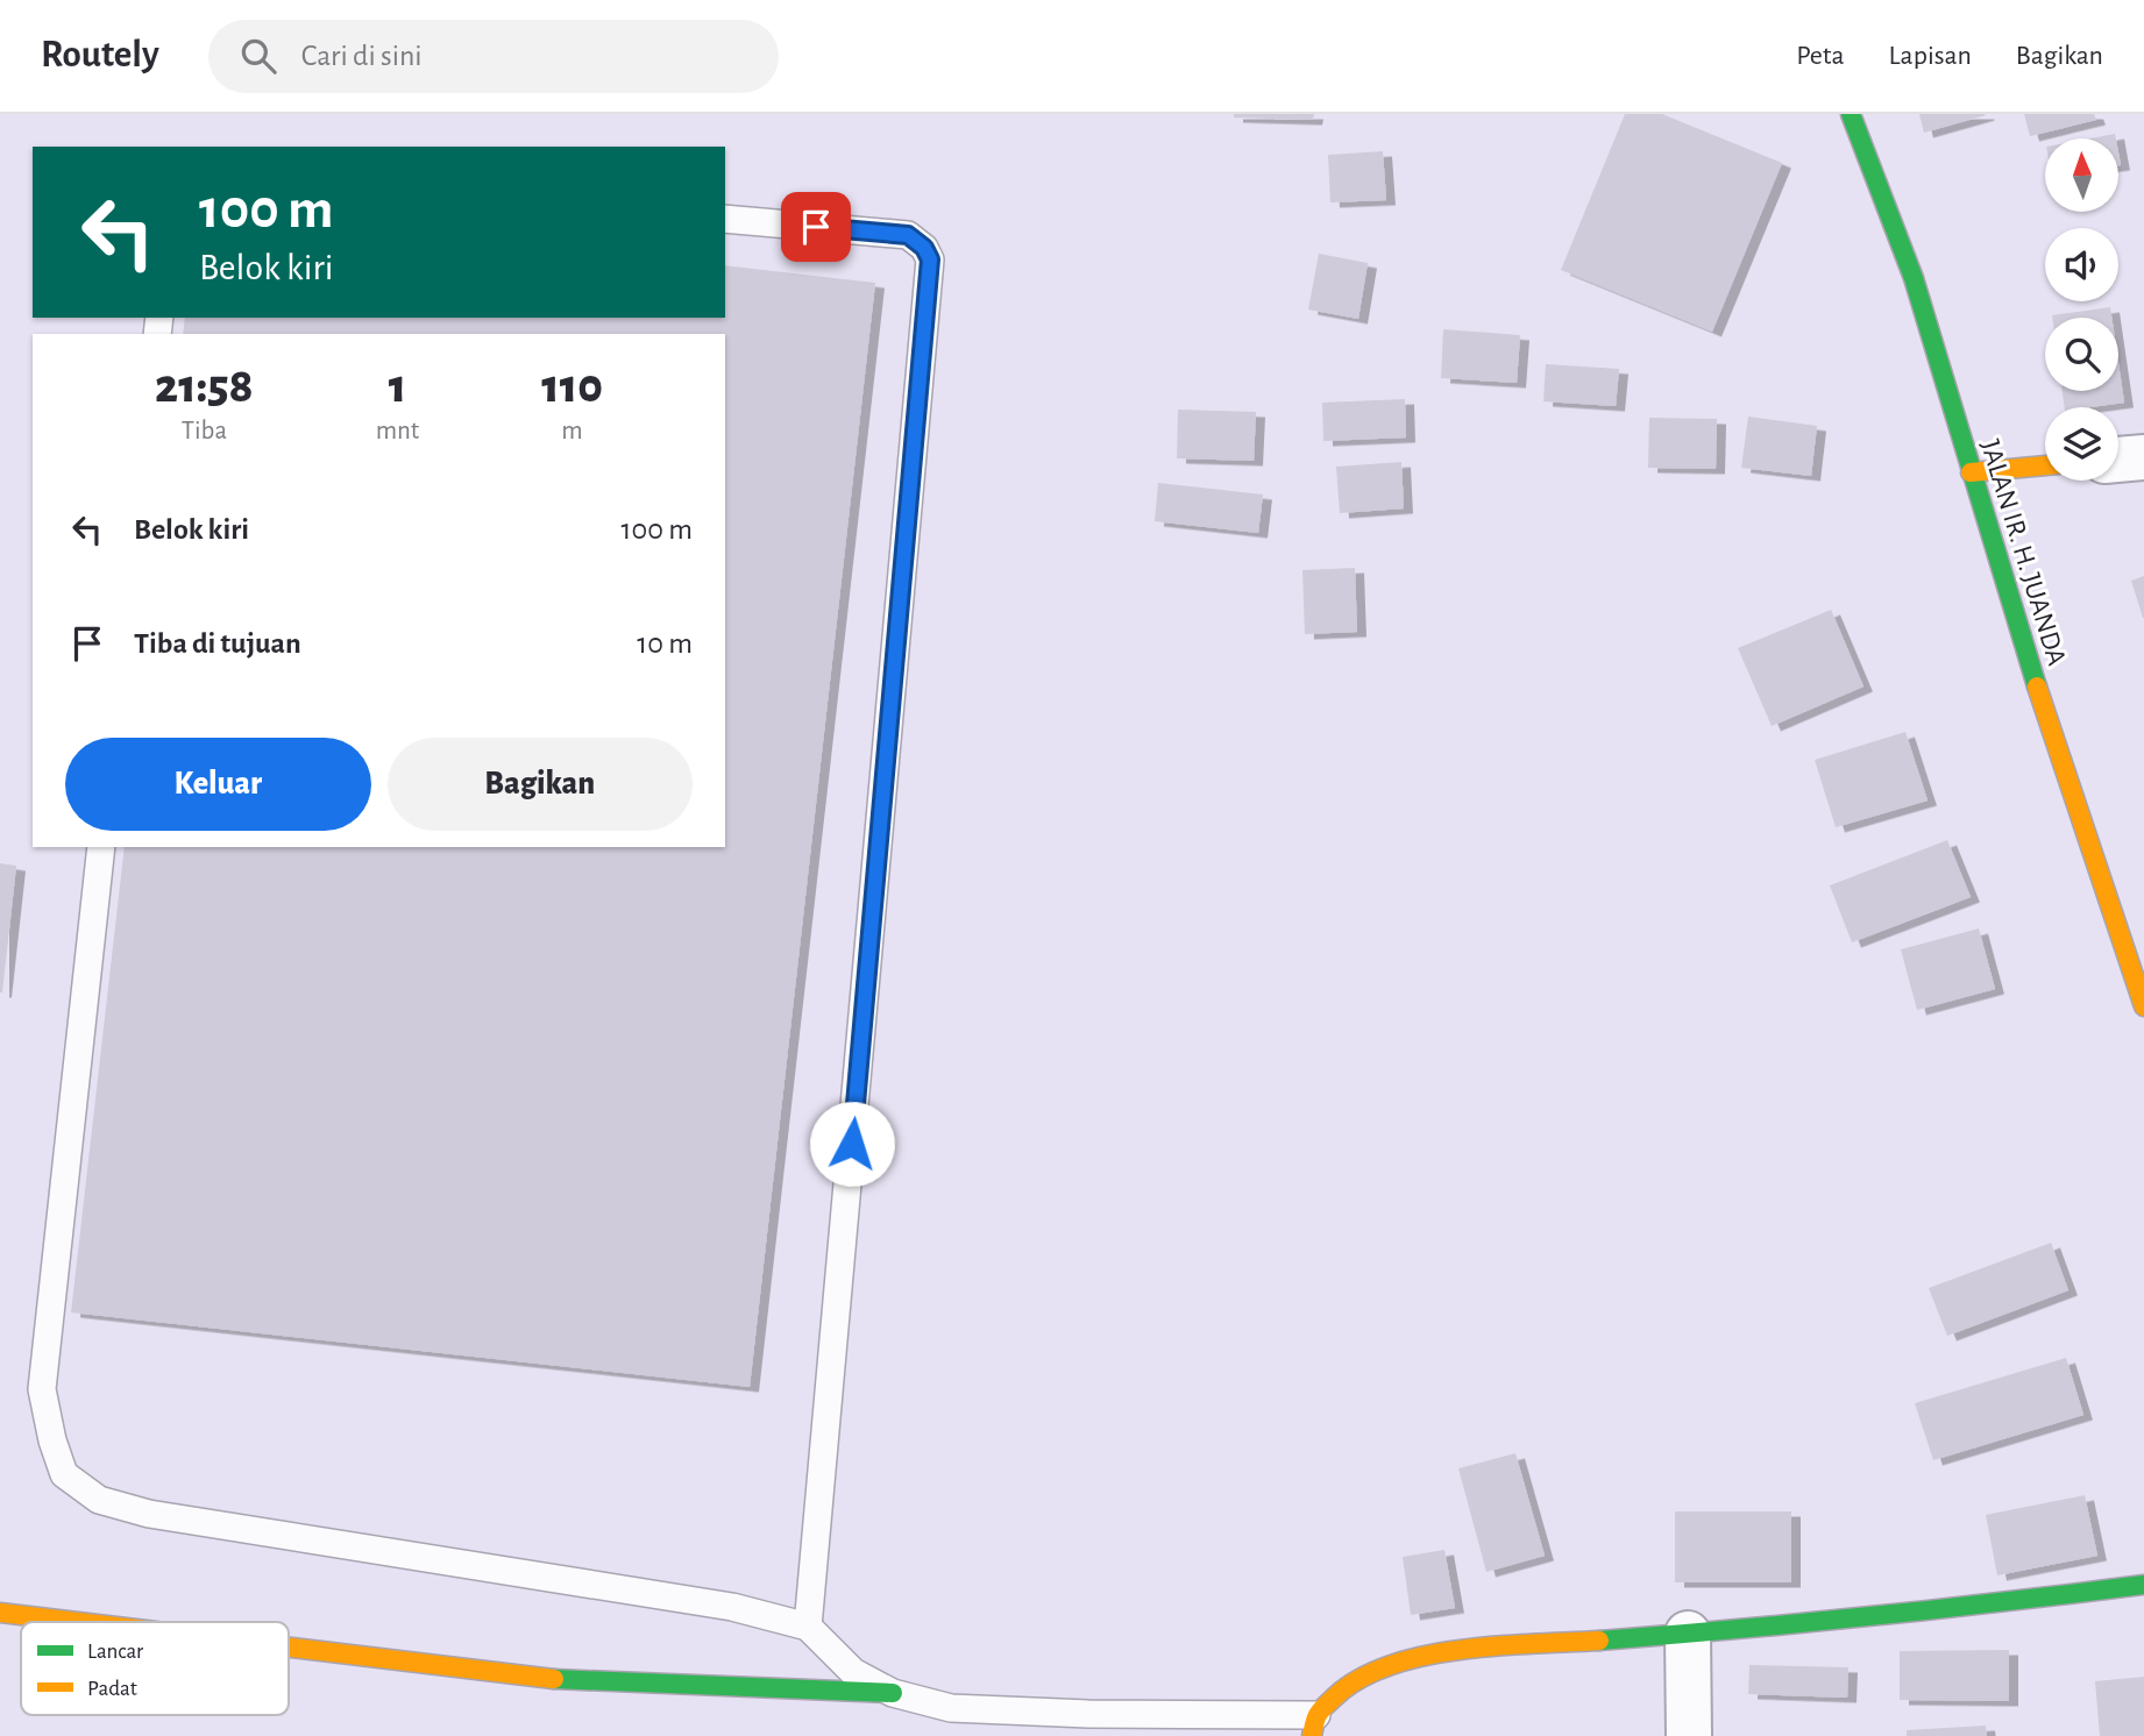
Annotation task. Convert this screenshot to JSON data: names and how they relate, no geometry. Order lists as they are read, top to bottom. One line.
{"streets":{"street":["JALAN IR. H. JUANDA"]},"legend":["Lancar","Padat"],"north":"top","page":{"header":"Routely","search":"Cari di sini","nav":["Peta","Lapisan","Bagikan"],"turn":["100 m","Belok kiri"],"eta":["21:58","Tiba","1","mnt","110","m"],"list":[{"name":"Belok kiri","value":"100 m"},{"name":"Tiba di tujuan","value":"10 m"}],"buttons":["Keluar","Bagikan"]}}
